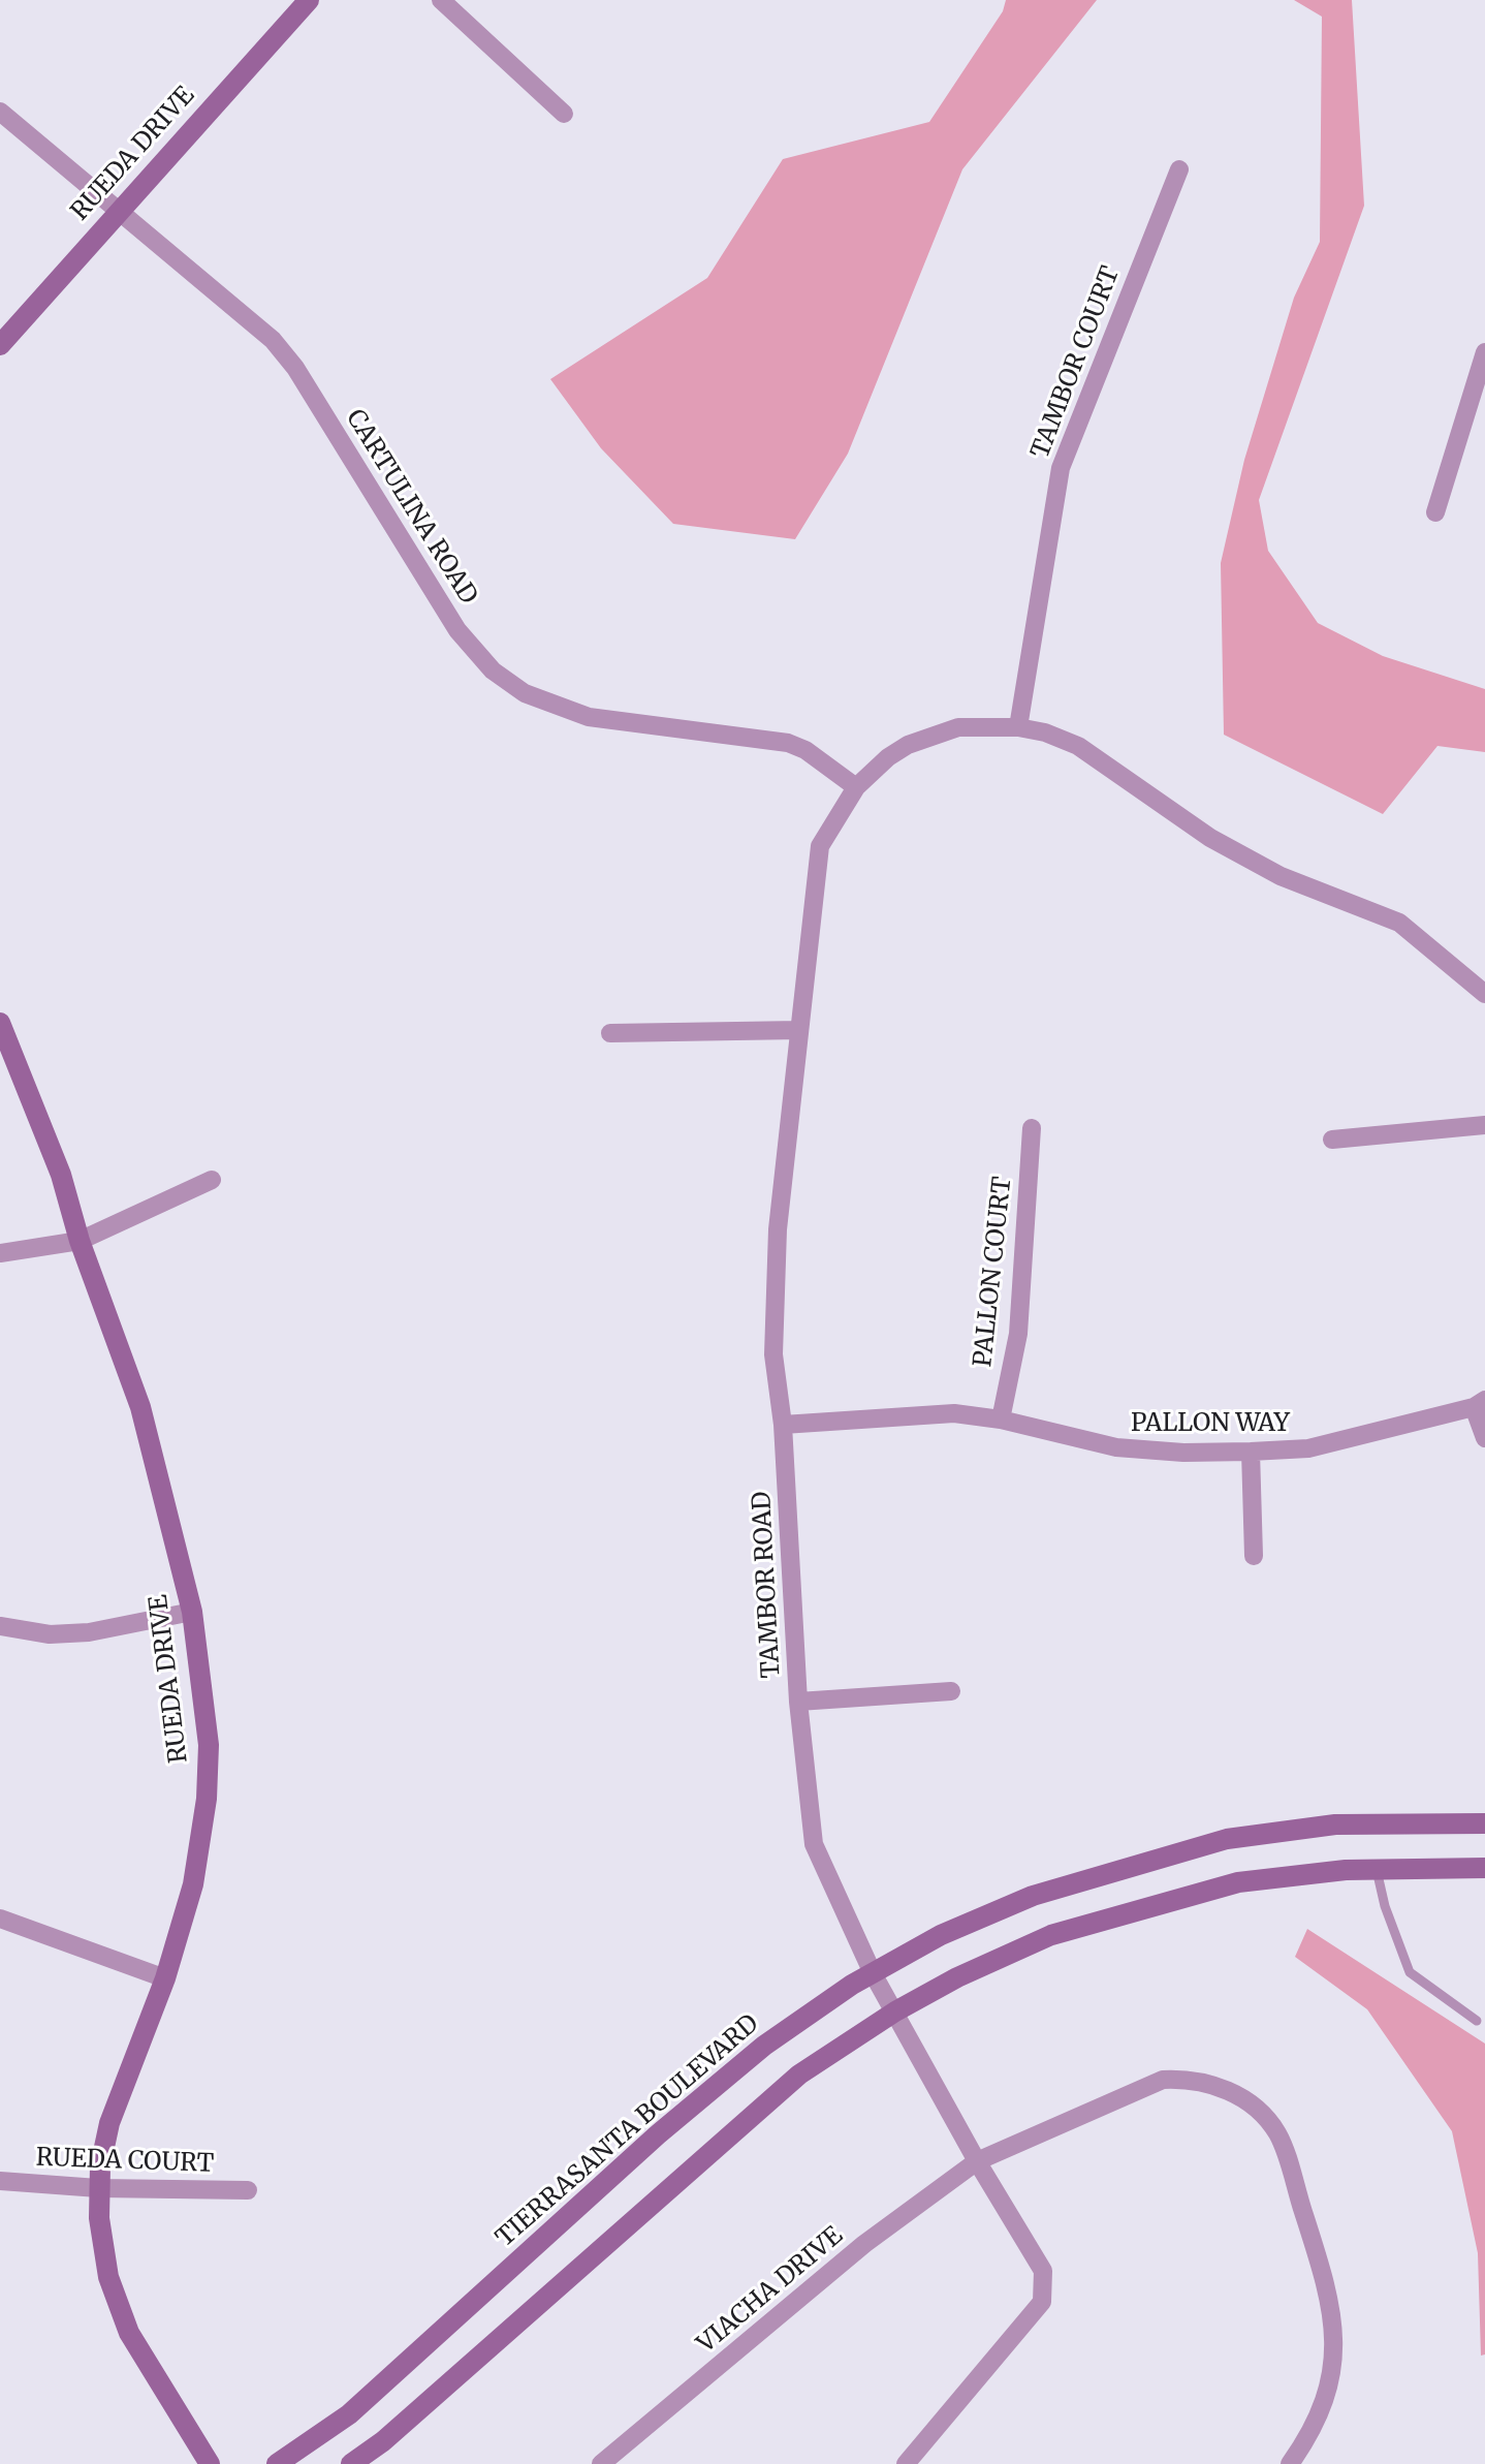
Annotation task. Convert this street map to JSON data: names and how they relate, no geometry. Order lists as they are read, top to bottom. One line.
{"streets":{"main road":["RUEDA DRIVE","TIERRASANTA BOULEVARD"],"street":["TAMBOR COURT","CARTULINA ROAD","PALLON COURT","PALLON WAY","TAMBOR ROAD","RUEDA COURT","VIACHA DRIVE"]},"crossings":[["RUEDA DRIVE","CARTULINA ROAD"],["RUEDA DRIVE","RUEDA COURT"],["TAMBOR COURT","TAMBOR ROAD"],["CARTULINA ROAD","TAMBOR ROAD"],["PALLON COURT","PALLON WAY"],["PALLON WAY","TAMBOR ROAD"],["TAMBOR ROAD","TIERRASANTA BOULEVARD"],["TAMBOR ROAD","VIACHA DRIVE"]]}
